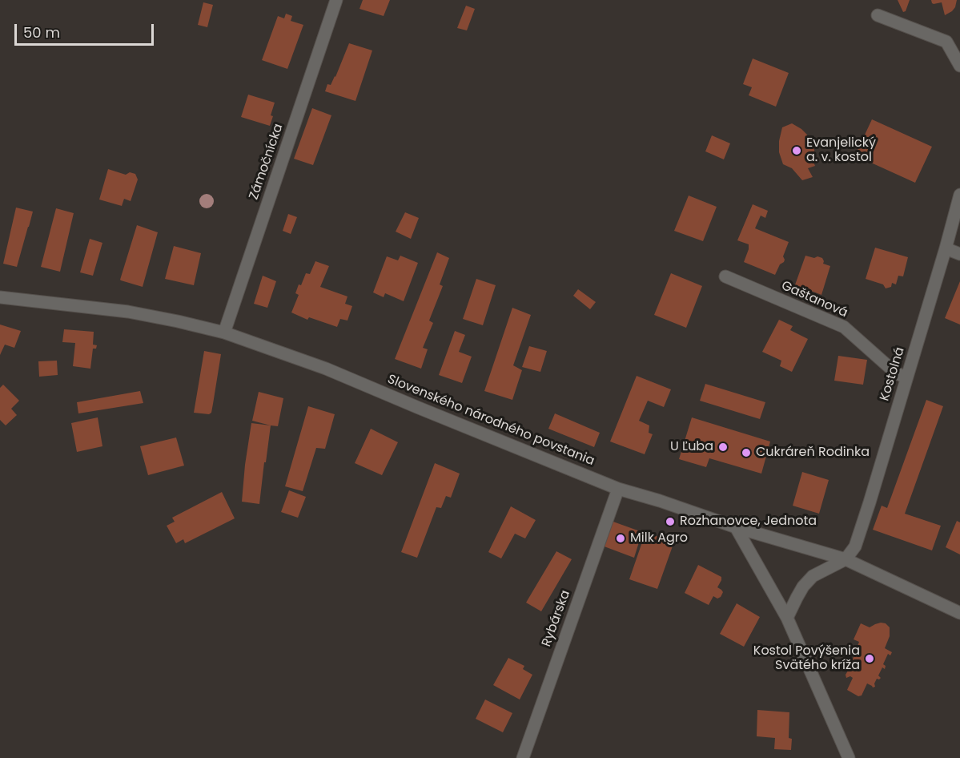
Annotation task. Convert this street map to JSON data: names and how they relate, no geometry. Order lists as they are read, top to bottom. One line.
{"streets":{"street":["Zámočnícka","Gaštanová","Kostolná","Slovenského národného povstania","Rybárska"]},"crossings":[["Zámočnícka","Slovenského národného povstania"],["Gaštanová","Kostolná"],["Kostolná","Slovenského národného povstania"],["Slovenského národného povstania","Rybárska"]],"places":["Evanjelický a. v. kostol","U Ľuba","Cukráreň Rodinka","Rozhanovce, Jednota","Milk Agro","Kostol Povýšenia Svätého kríža"],"scale_bar":"50 m"}
